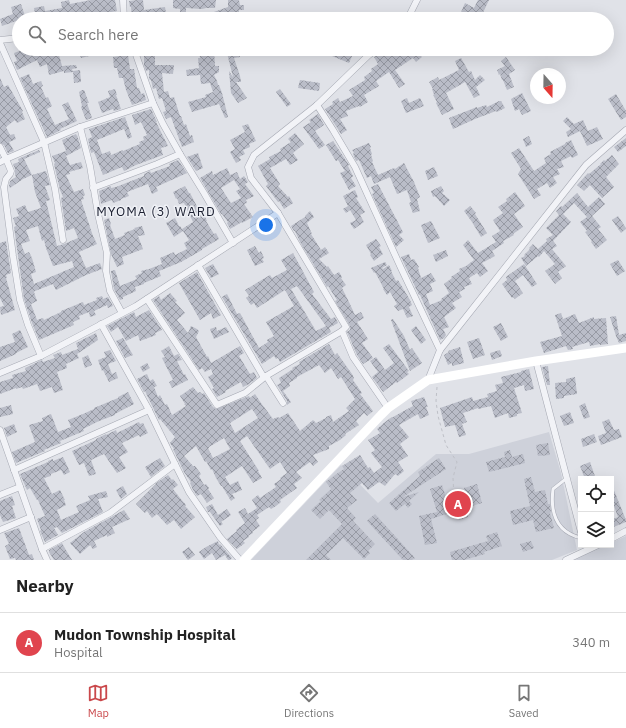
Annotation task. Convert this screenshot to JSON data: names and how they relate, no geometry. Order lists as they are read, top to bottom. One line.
{"districts":["MYOMA (3) WARD"],"north":"bottom","page":{"search":"Search here","pins":"A","heading":"Nearby","list":[{"mark":"A","name":"Mudon Township Hospital","note":"Hospital","value":"340 m"}],"nav":["Map","Directions","Saved"]}}
